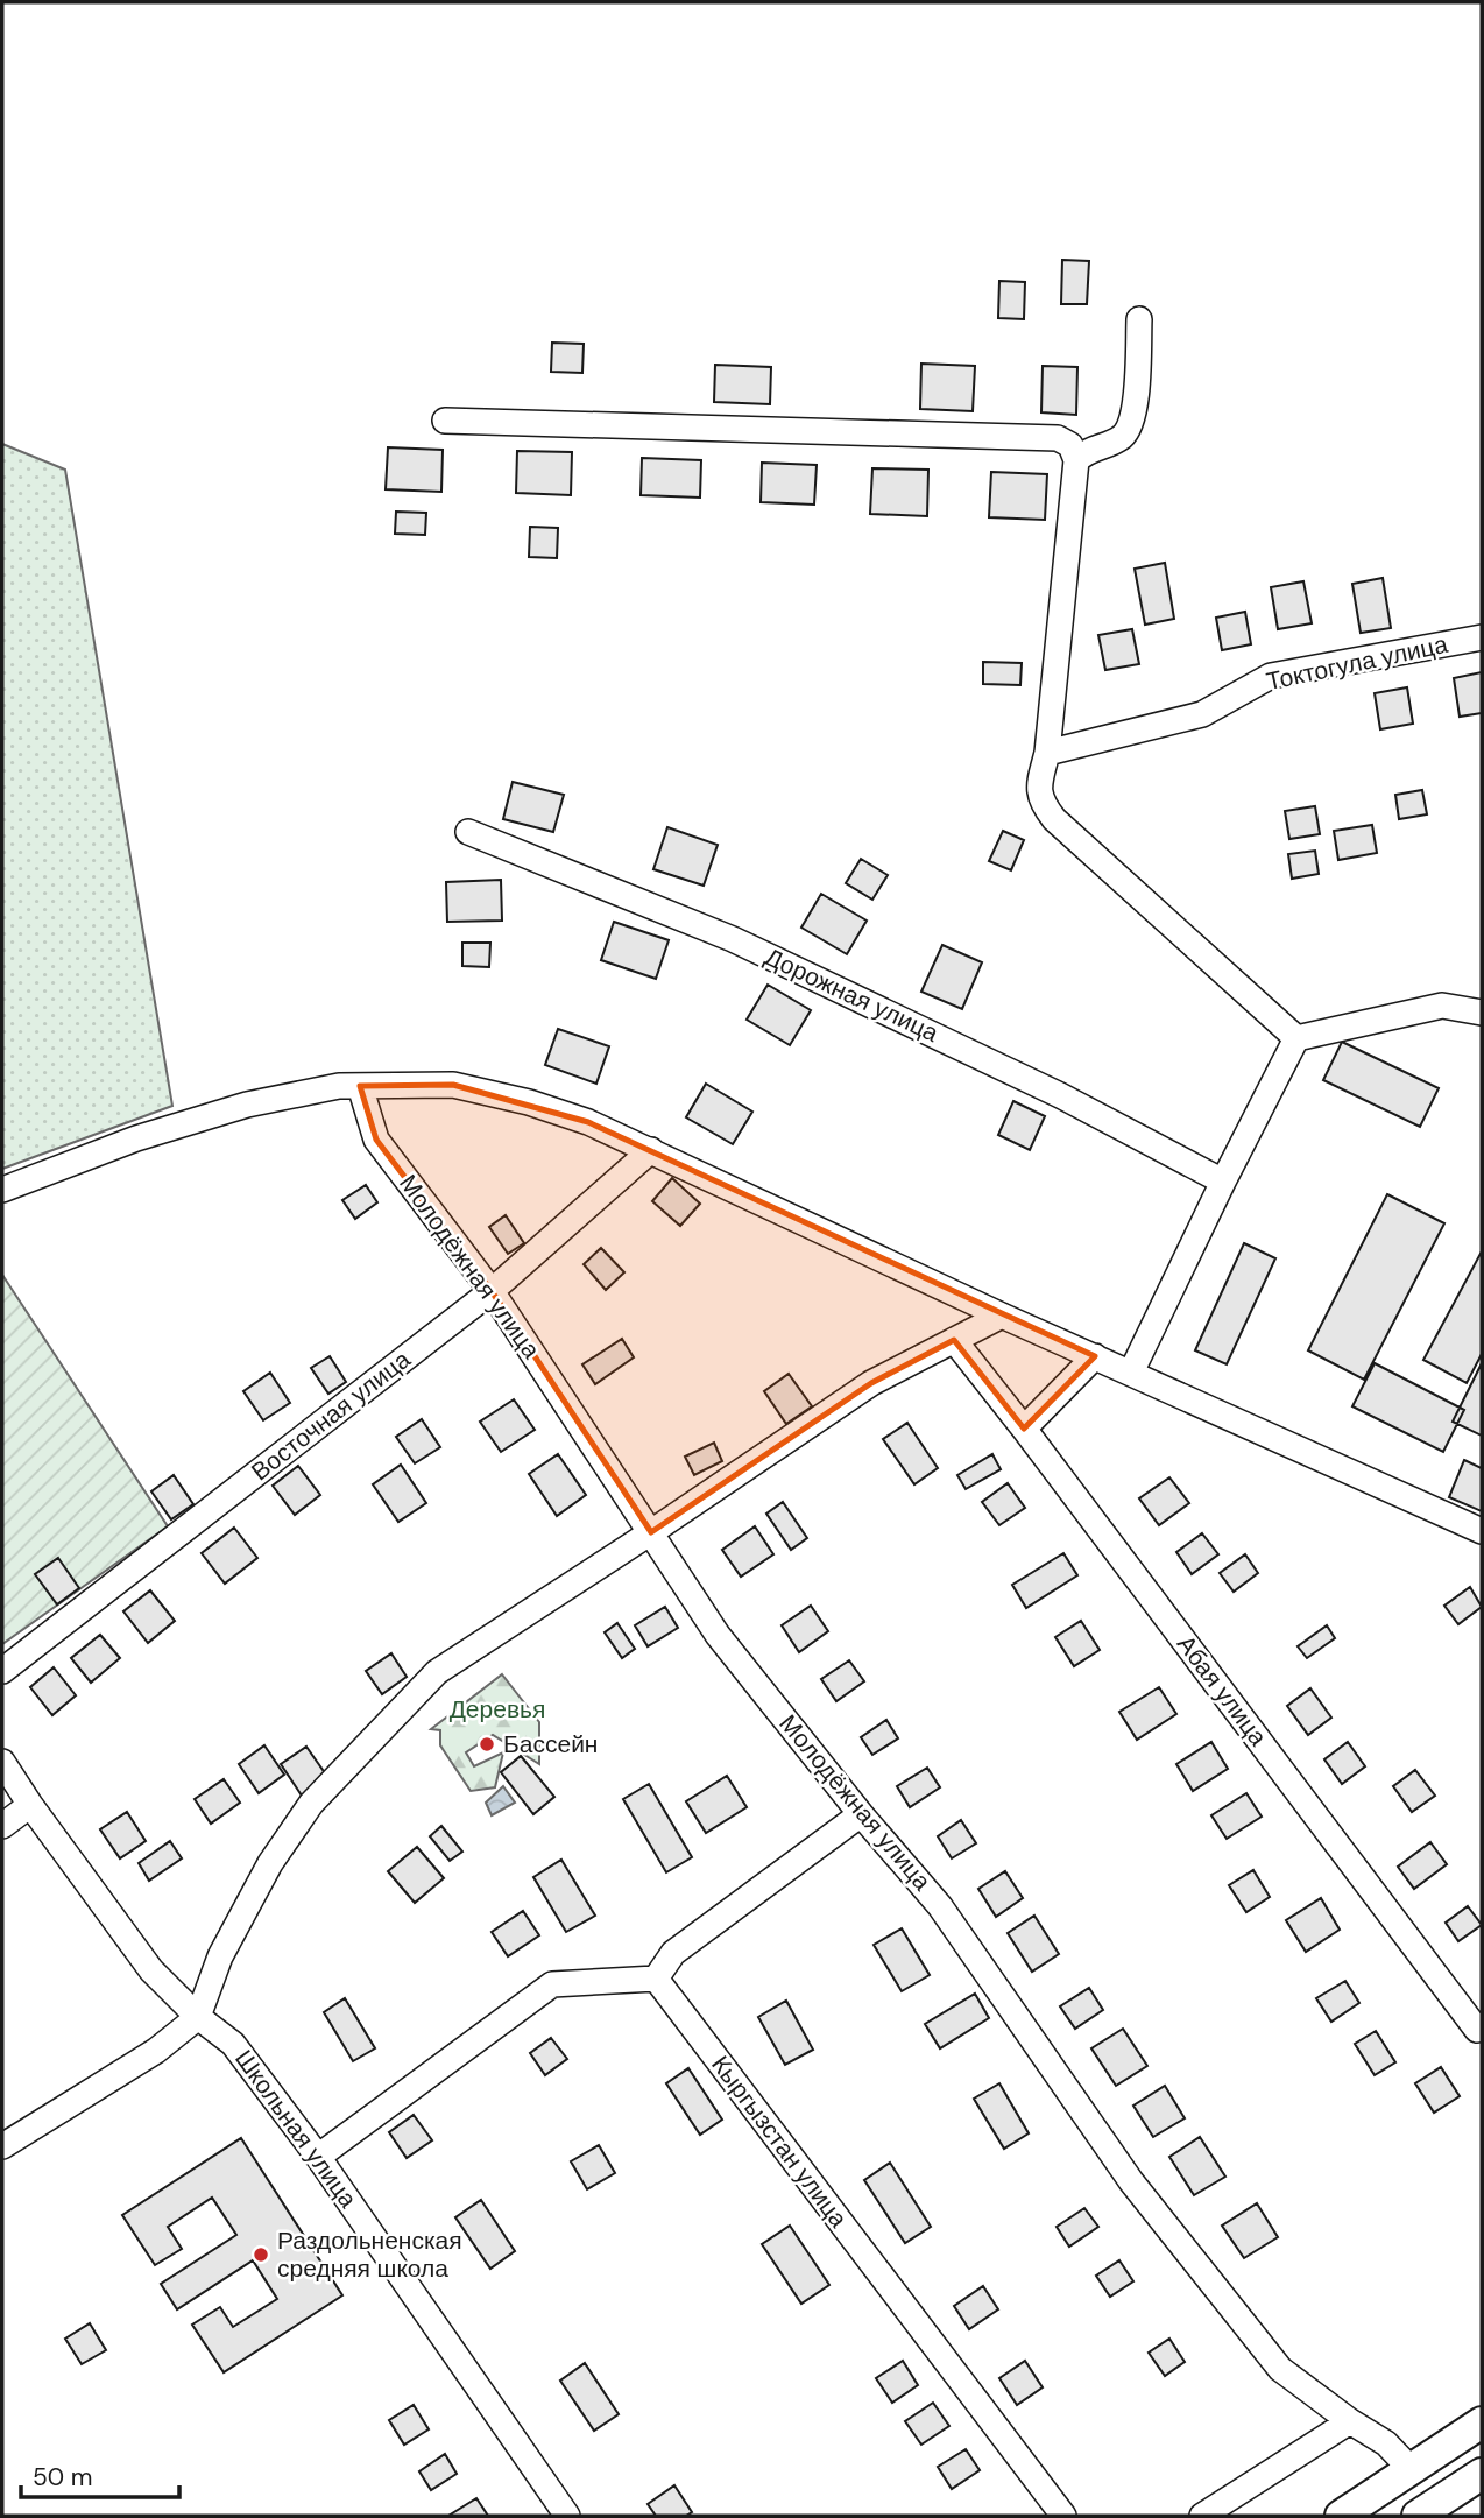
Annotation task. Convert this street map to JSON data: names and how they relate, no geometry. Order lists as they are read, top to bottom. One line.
{"streets":{"street":["Токтогула улица","Дорожная улица","Молодёжная улица","Восточная улица","Абая улица","Школьная улица","Кыргызстан улица"]},"crossings":[["Молодёжная улица","Восточная улица"]],"parks":["Деревья"],"places":["Бассейн","Раздольненская средняя школа"],"scale_bar":"50 m"}
